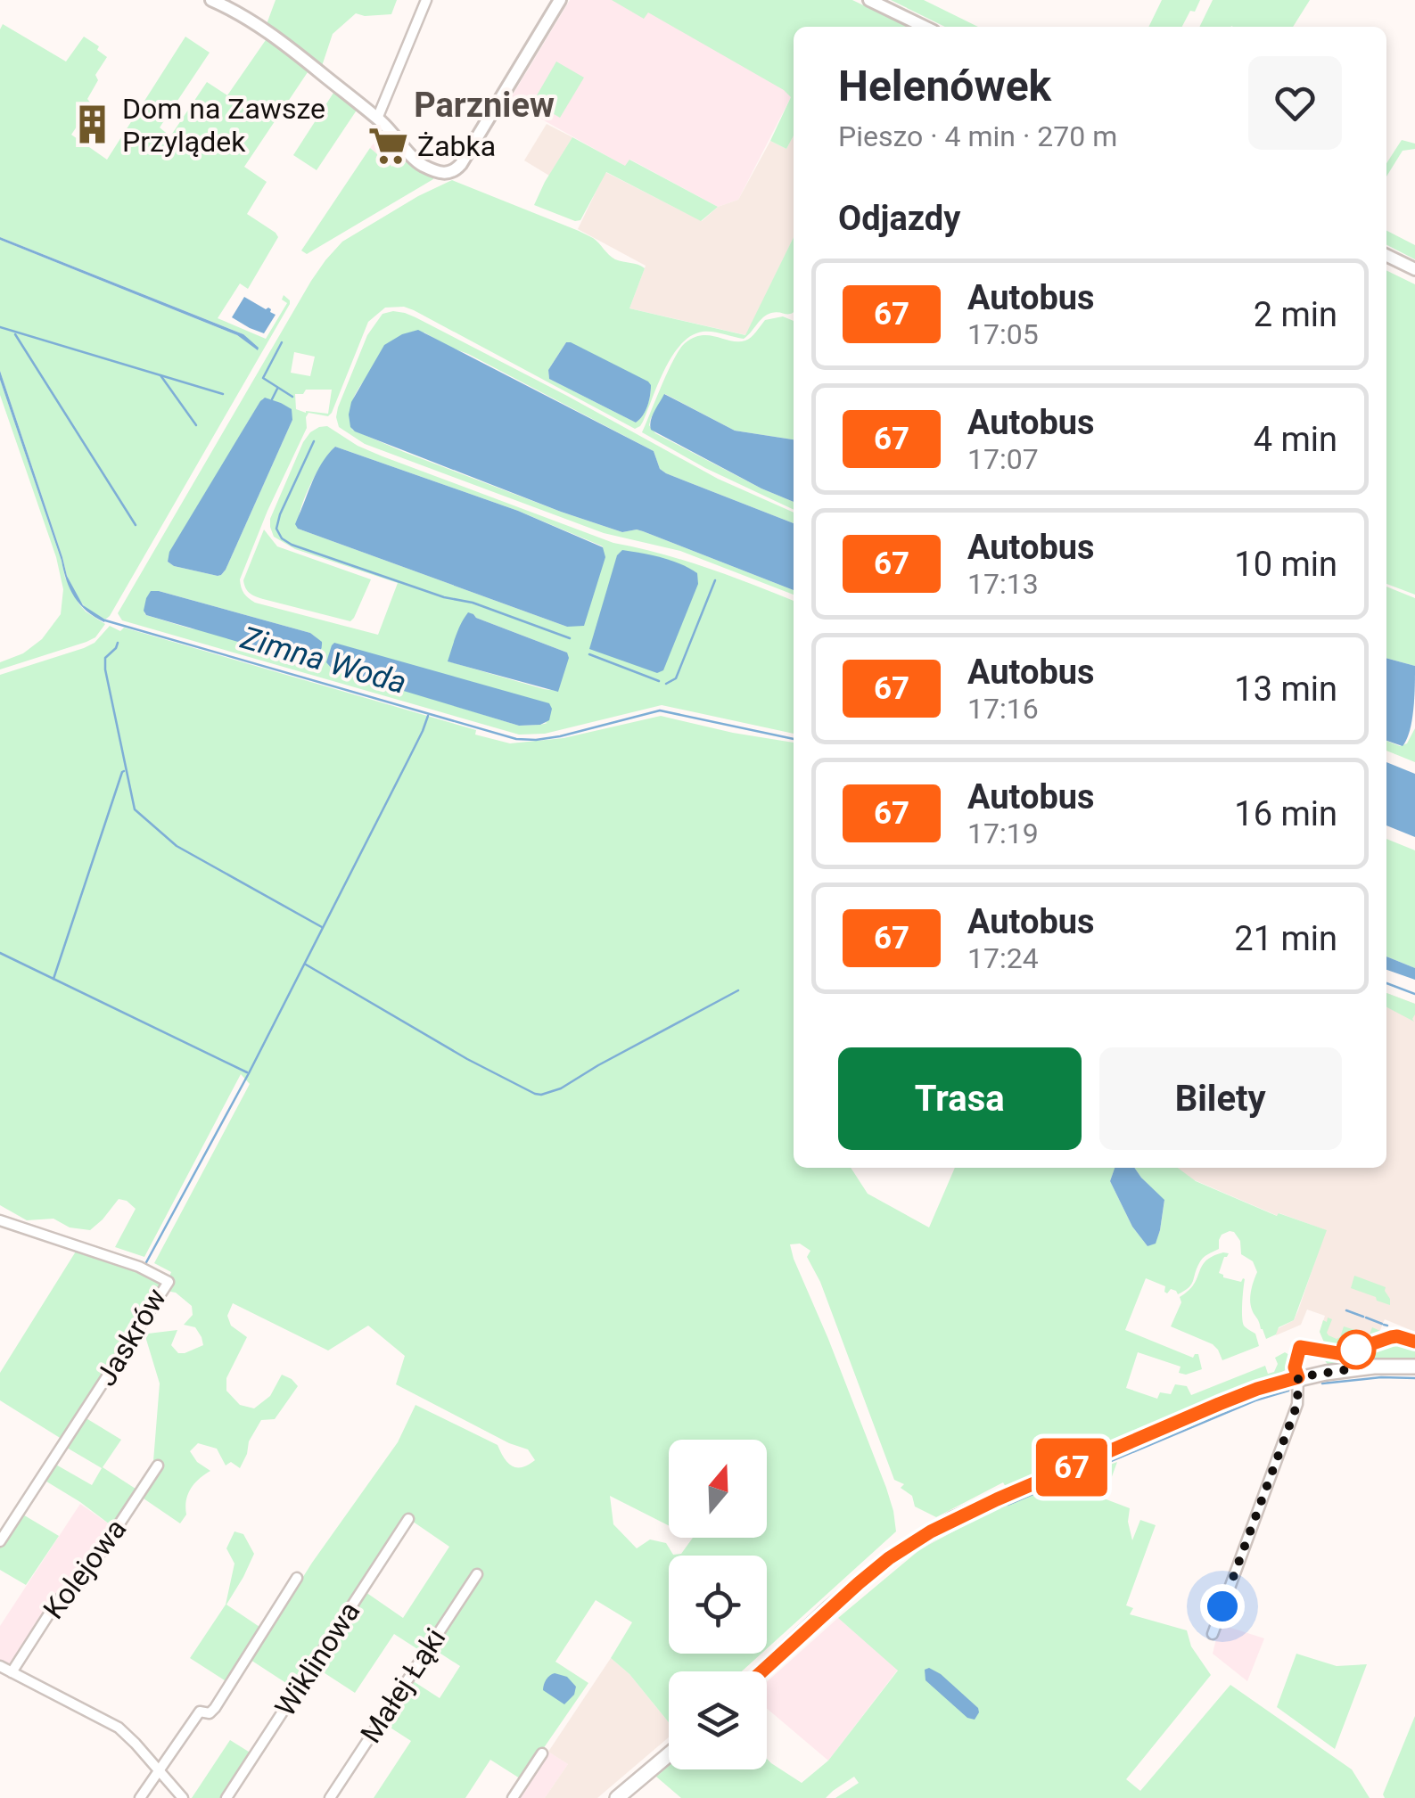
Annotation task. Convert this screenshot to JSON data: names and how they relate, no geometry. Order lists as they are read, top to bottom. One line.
{"streets":{"street":["Jaskrów","Kolejowa","Wiklinowa","Małej Łąki"]},"districts":["Parzniew"],"water":["Zimna Woda"],"places":{"building":["Dom na Zawsze Przylądek"],"supermarket":["Żabka"]},"lines":["bus line 67"],"north":"top","page":{"on_map":"67","heading":[["Helenówek","Pieszo · 4 min · 270 m"],"Odjazdy"],"list":[{"mark":"67","name":"Autobus","note":"17:05","value":"2 min"},{"mark":"67","name":"Autobus","note":"17:07","value":"4 min"},{"mark":"67","name":"Autobus","note":"17:13","value":"10 min"},{"mark":"67","name":"Autobus","note":"17:16","value":"13 min"},{"mark":"67","name":"Autobus","note":"17:19","value":"16 min"},{"mark":"67","name":"Autobus","note":"17:24","value":"21 min"}],"buttons":["Trasa","Bilety"]}}
